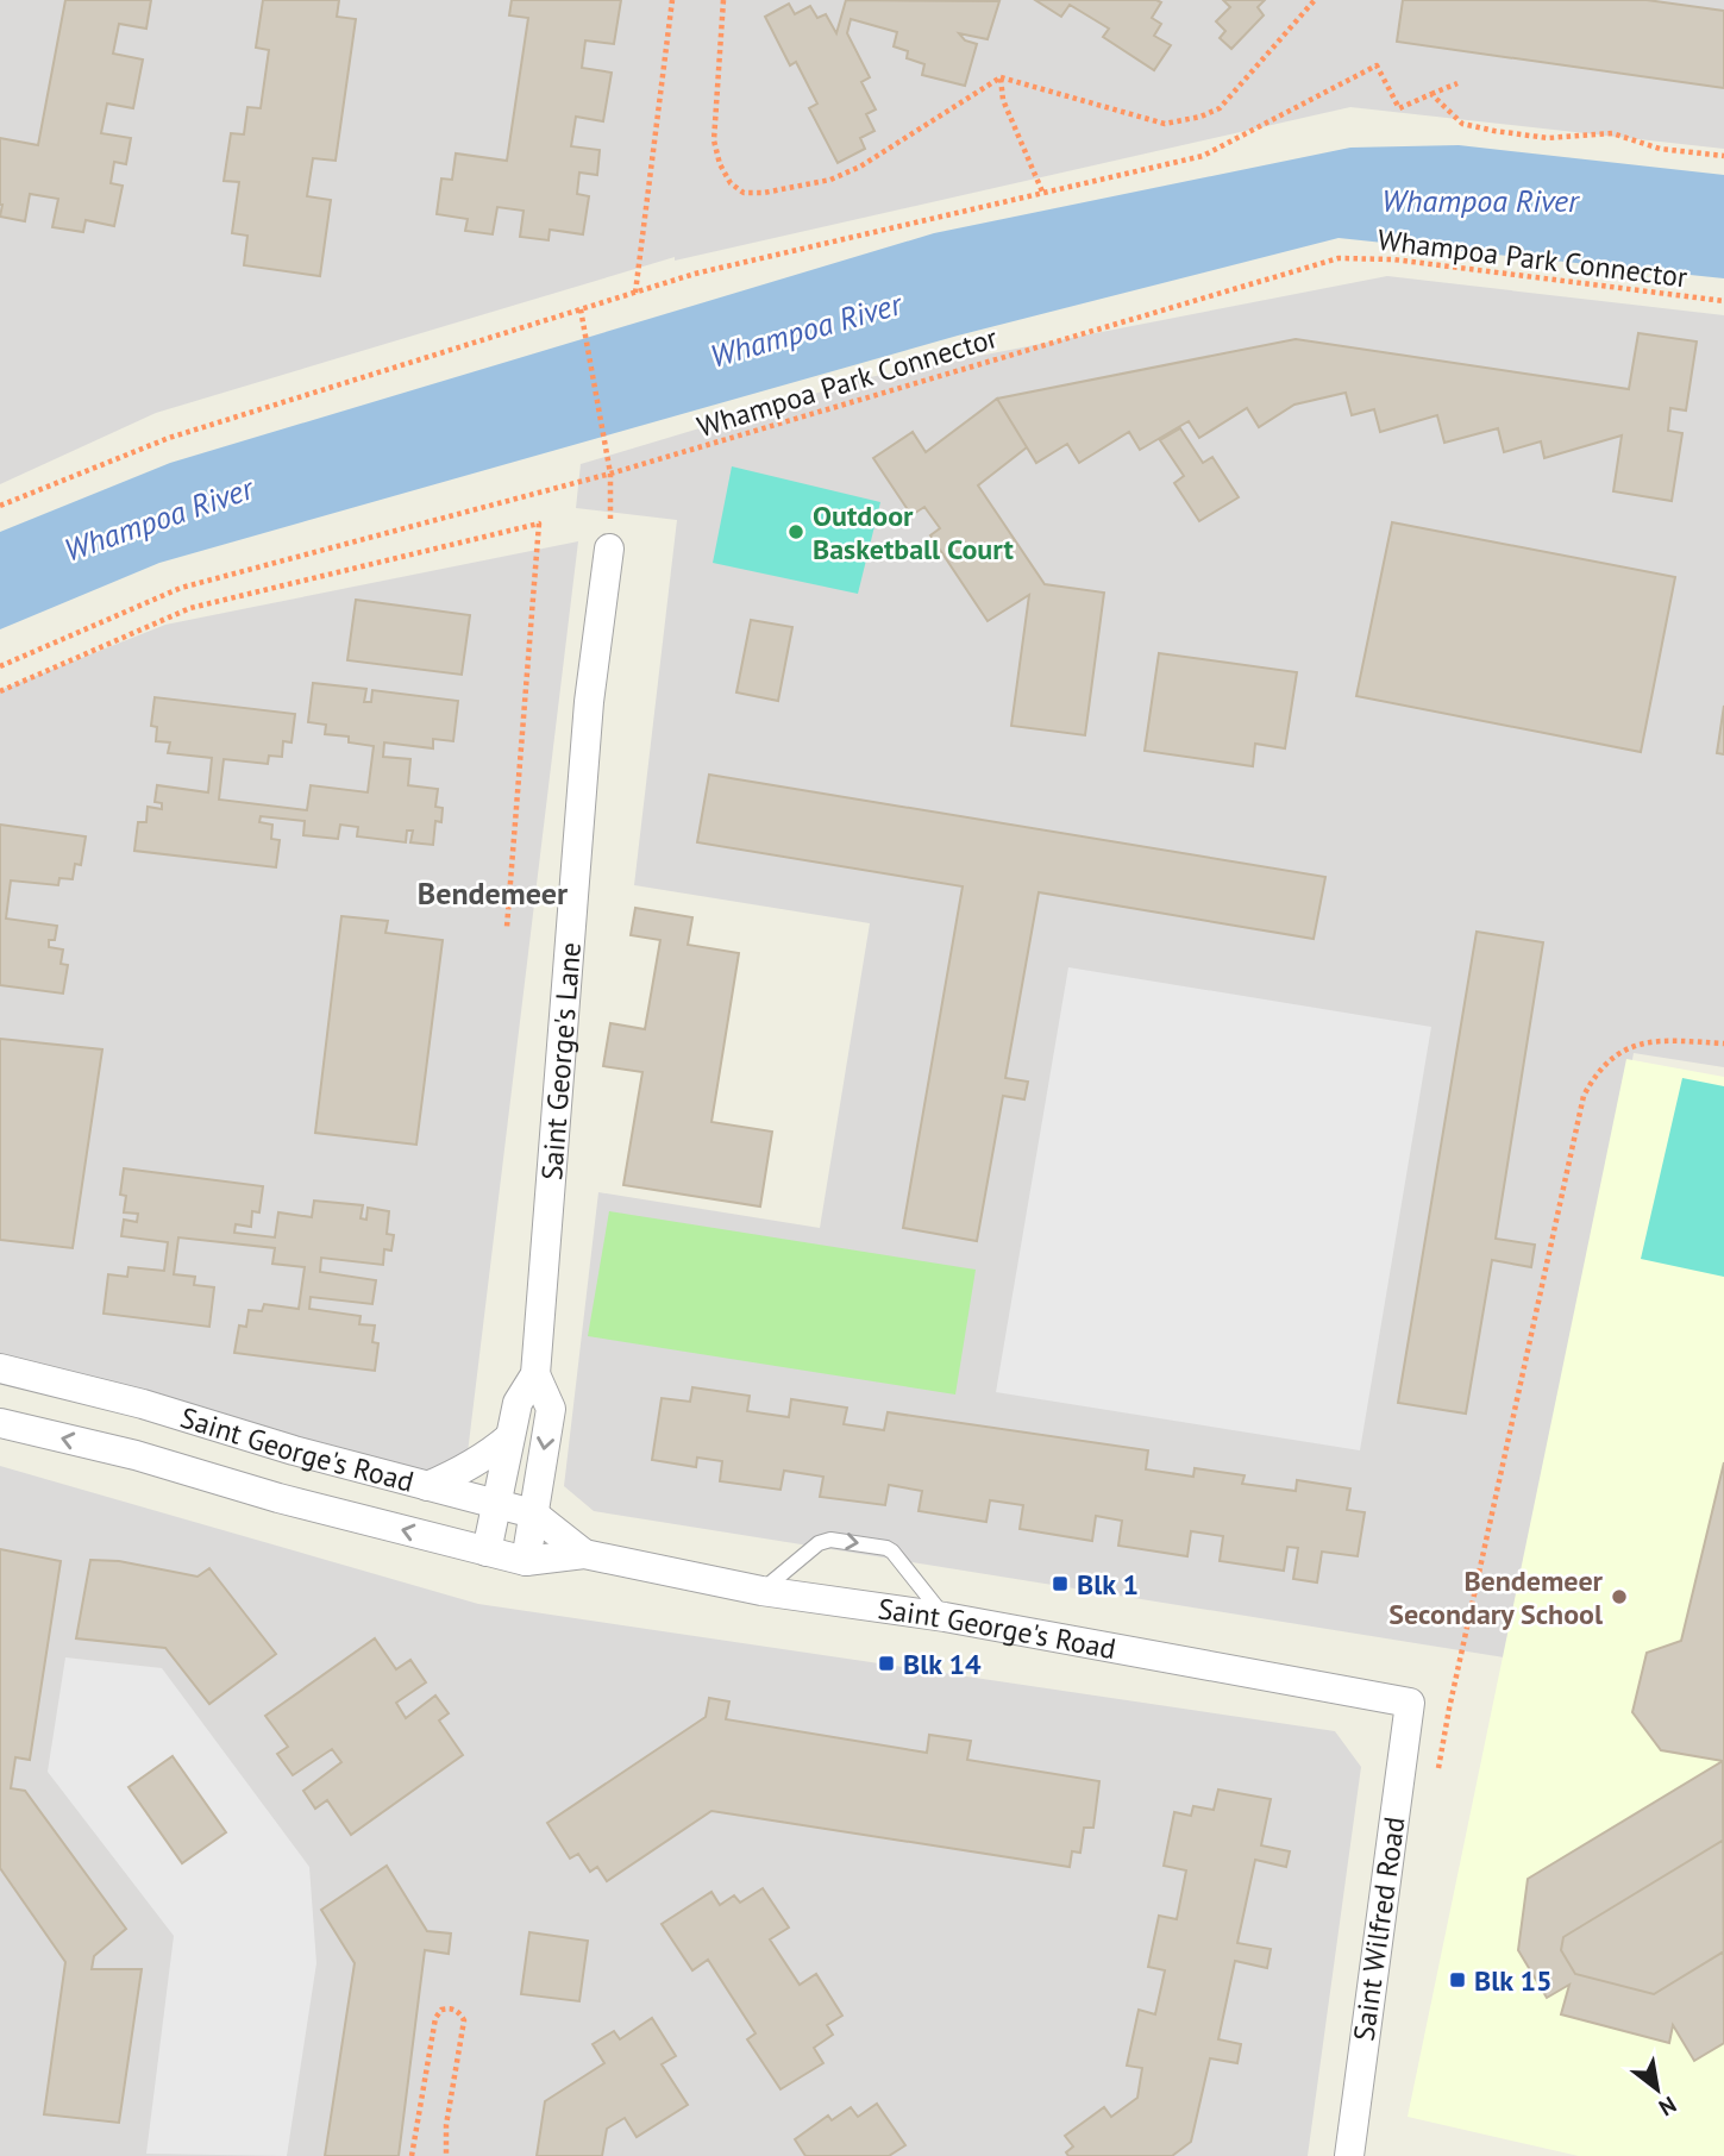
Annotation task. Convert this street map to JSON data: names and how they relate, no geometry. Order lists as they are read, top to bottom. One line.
{"streets":{"street":["Saint George's Lane","Saint George's Road","Saint Wilfred Road"],"path":["Whampoa Park Connector"]},"crossings":[["Saint George's Lane","Saint George's Road"],["Saint George's Road","Saint Wilfred Road"]],"districts":["Bendemeer"],"water":["Whampoa River"],"places":{"other":["Outdoor Basketball Court","Bendemeer Secondary School"],"transit":["Blk 1","Blk 14","Blk 15"]},"north":"bottom right"}
